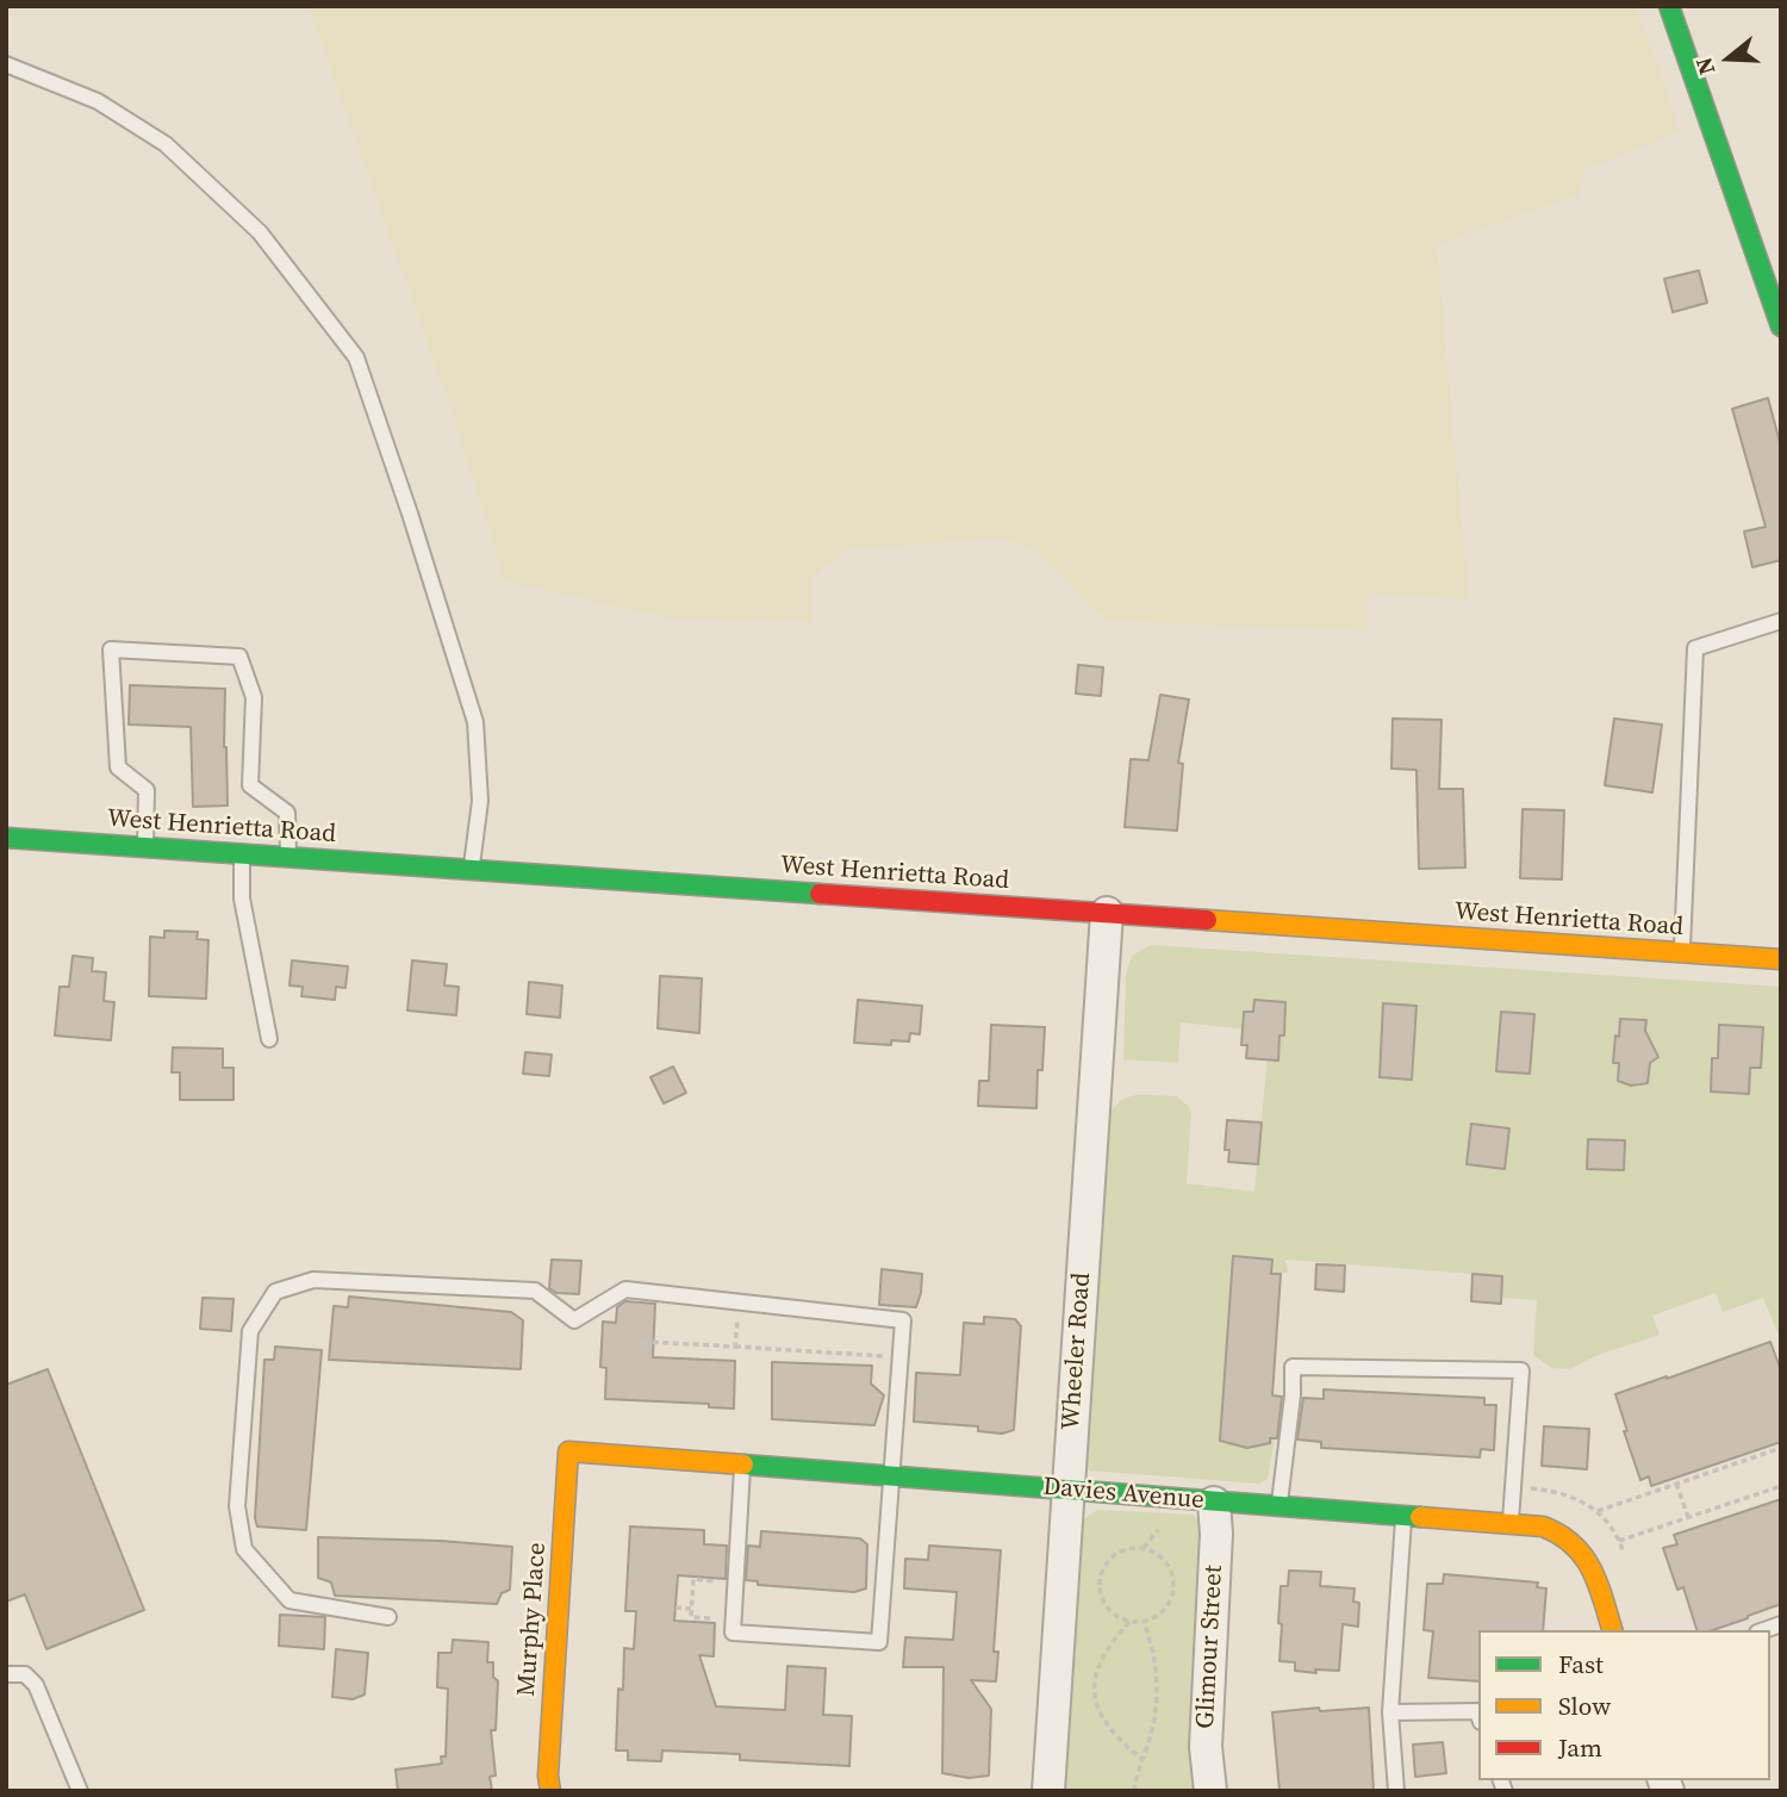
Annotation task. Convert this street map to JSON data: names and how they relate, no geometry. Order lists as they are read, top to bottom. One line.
{"streets":{"street":["West Henrietta Road","Wheeler Road","Davies Avenue","Murphy Place","Glimour Street"]},"crossings":[["West Henrietta Road","Wheeler Road"],["Wheeler Road","Davies Avenue"],["Davies Avenue","Murphy Place"],["Davies Avenue","Glimour Street"]],"legend":["Fast","Slow","Jam"],"north":"left"}
